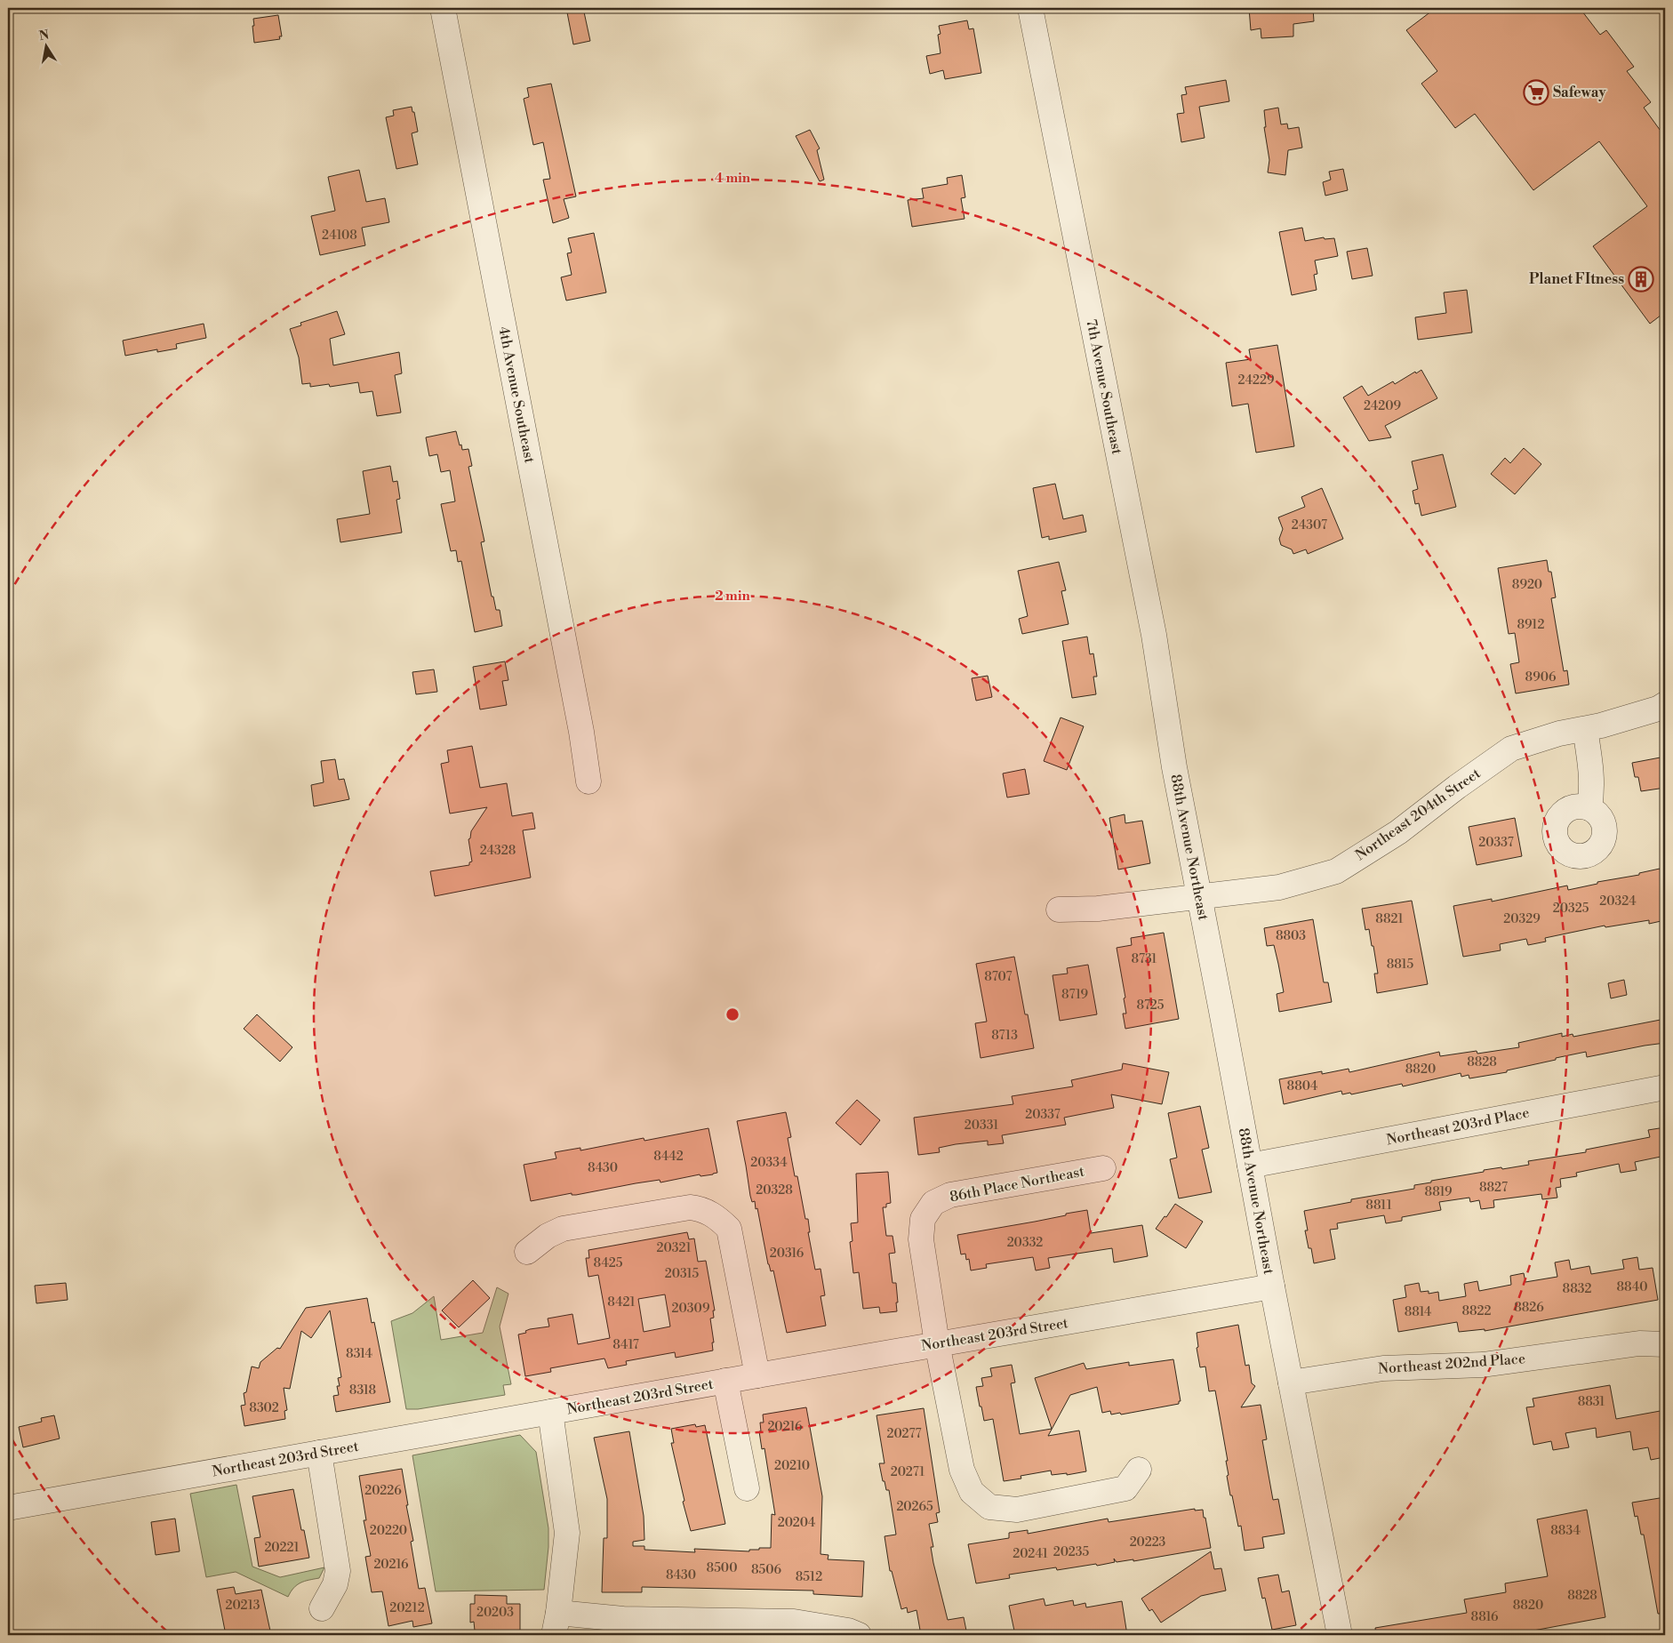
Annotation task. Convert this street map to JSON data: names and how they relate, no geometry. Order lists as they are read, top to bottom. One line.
{"streets":{"street":["7th Avenue Southeast","4th Avenue Southeast","Northeast 204th Street","88th Avenue Northeast","Northeast 203rd Place","86th Place Northeast","Northeast 203rd Street","Northeast 202nd Place"]},"crossings":[["7th Avenue Southeast","88th Avenue Northeast"],["Northeast 204th Street","88th Avenue Northeast"],["88th Avenue Northeast","Northeast 203rd Place"],["88th Avenue Northeast","Northeast 203rd Street"],["88th Avenue Northeast","Northeast 202nd Place"],["86th Place Northeast","Northeast 203rd Street"]],"places":{"supermarket":["Safeway"],"building":["Planet FItness"]},"house_numbers":["24108","24229","24209","24307","8920","8912","8906","20337","24328","20324","20325","8821","20329","8803","8731","8815","8707","8719","8725","8713","8828","8820","8804","20337","20331","8442","20334","8430","8827","20328","8819","8811","20332","20321","20316","8425","20315","8840","8832","8421","8826","20309","8822","8814","8417","8314","8318","8831","8302","20216","20277","20210","20271","20226","20265","20204","20220","8834","20223","20221","20235","20241","20216","8500","8506","8430","8512","8828","20213","8820","20212","20203","8816"],"north":"top","rings":["4 min","2 min"]}
